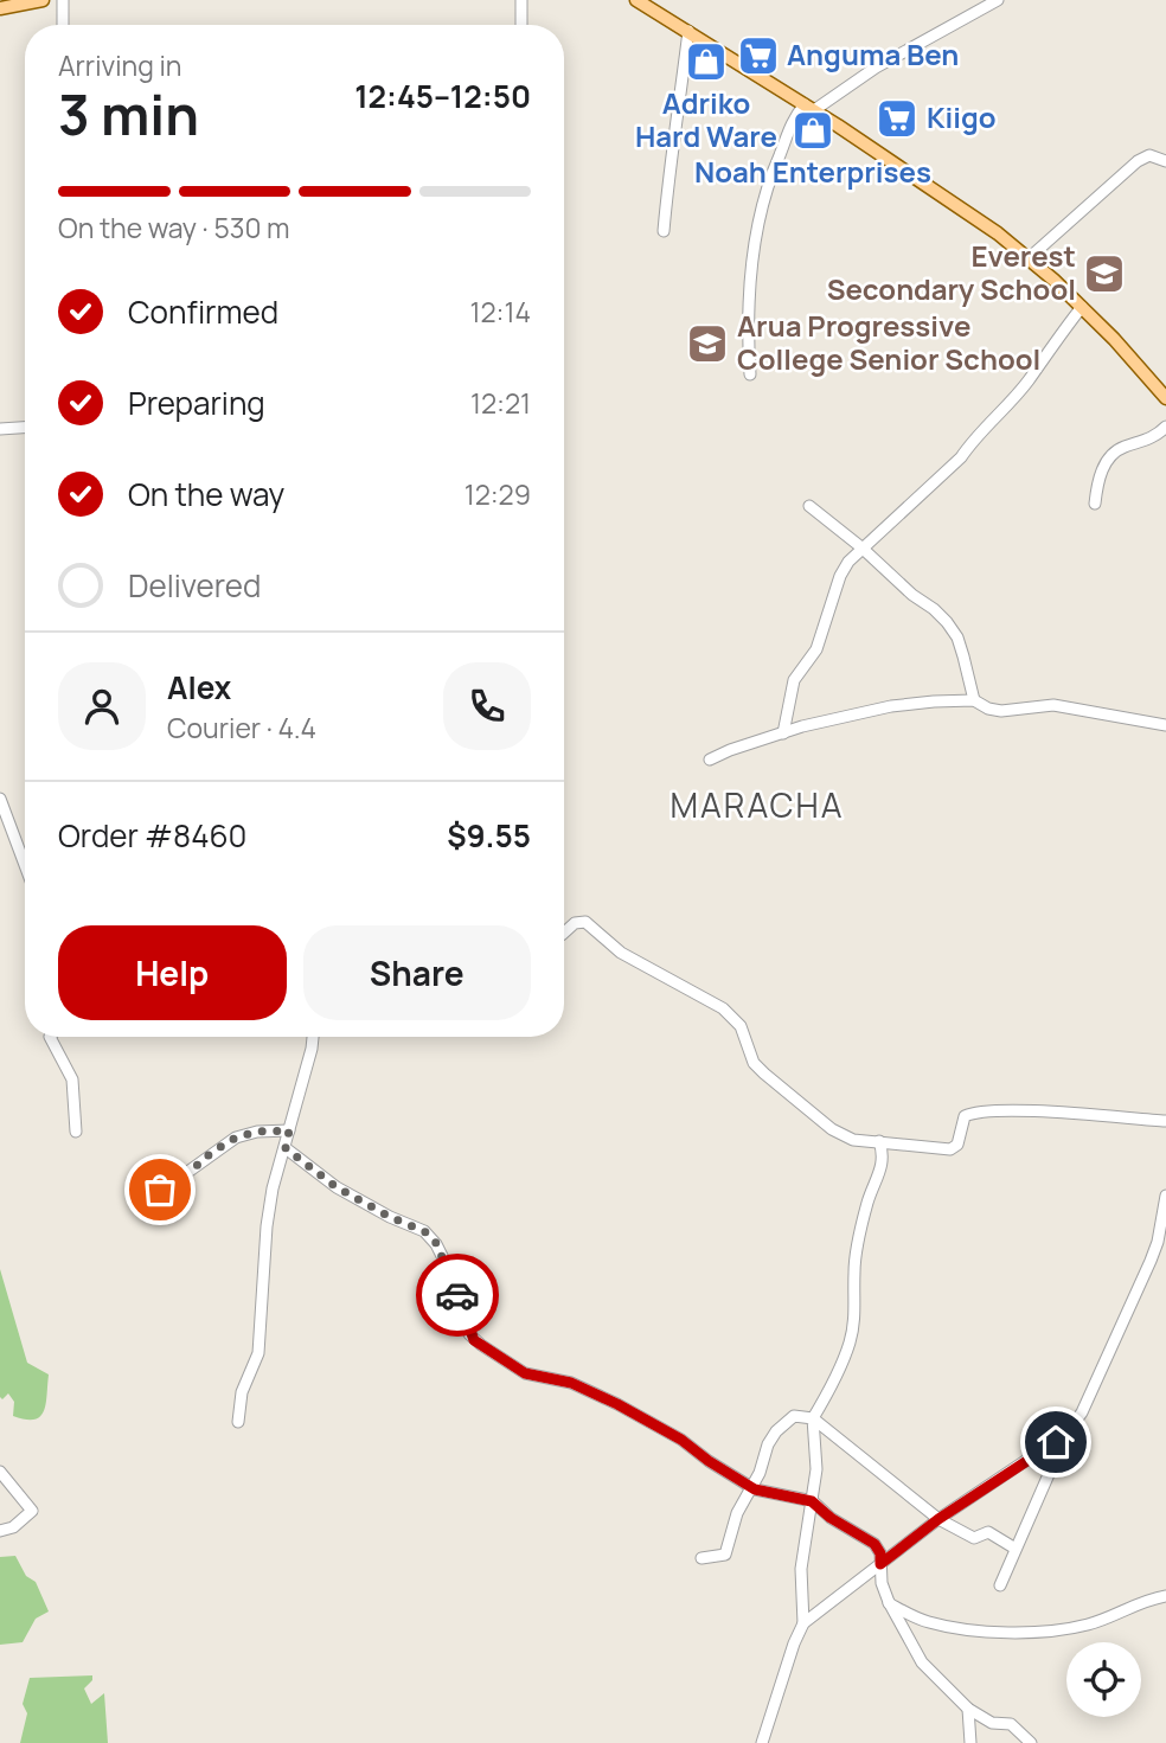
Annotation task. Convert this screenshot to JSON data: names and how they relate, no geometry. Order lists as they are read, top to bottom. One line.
{"districts":["MARACHA"],"places":{"supermarket":["Anguma Ben","Kiigo"],"shop":["Adriko Hard Ware","Noah Enterprises"],"school or university":["Everest Secondary School","Arua Progressive College Senior School"]},"page":{"heading":["3 min","Arriving in","12:45–12:50"],"panel":["Alex","Courier · 4.4","Order #8460","$9.55"],"bar":"On the way · 530 m","list":[["Confirmed","12:14"],["Preparing","12:21"],["On the way","12:29"],"Delivered"],"buttons":["Help","Share"]}}
